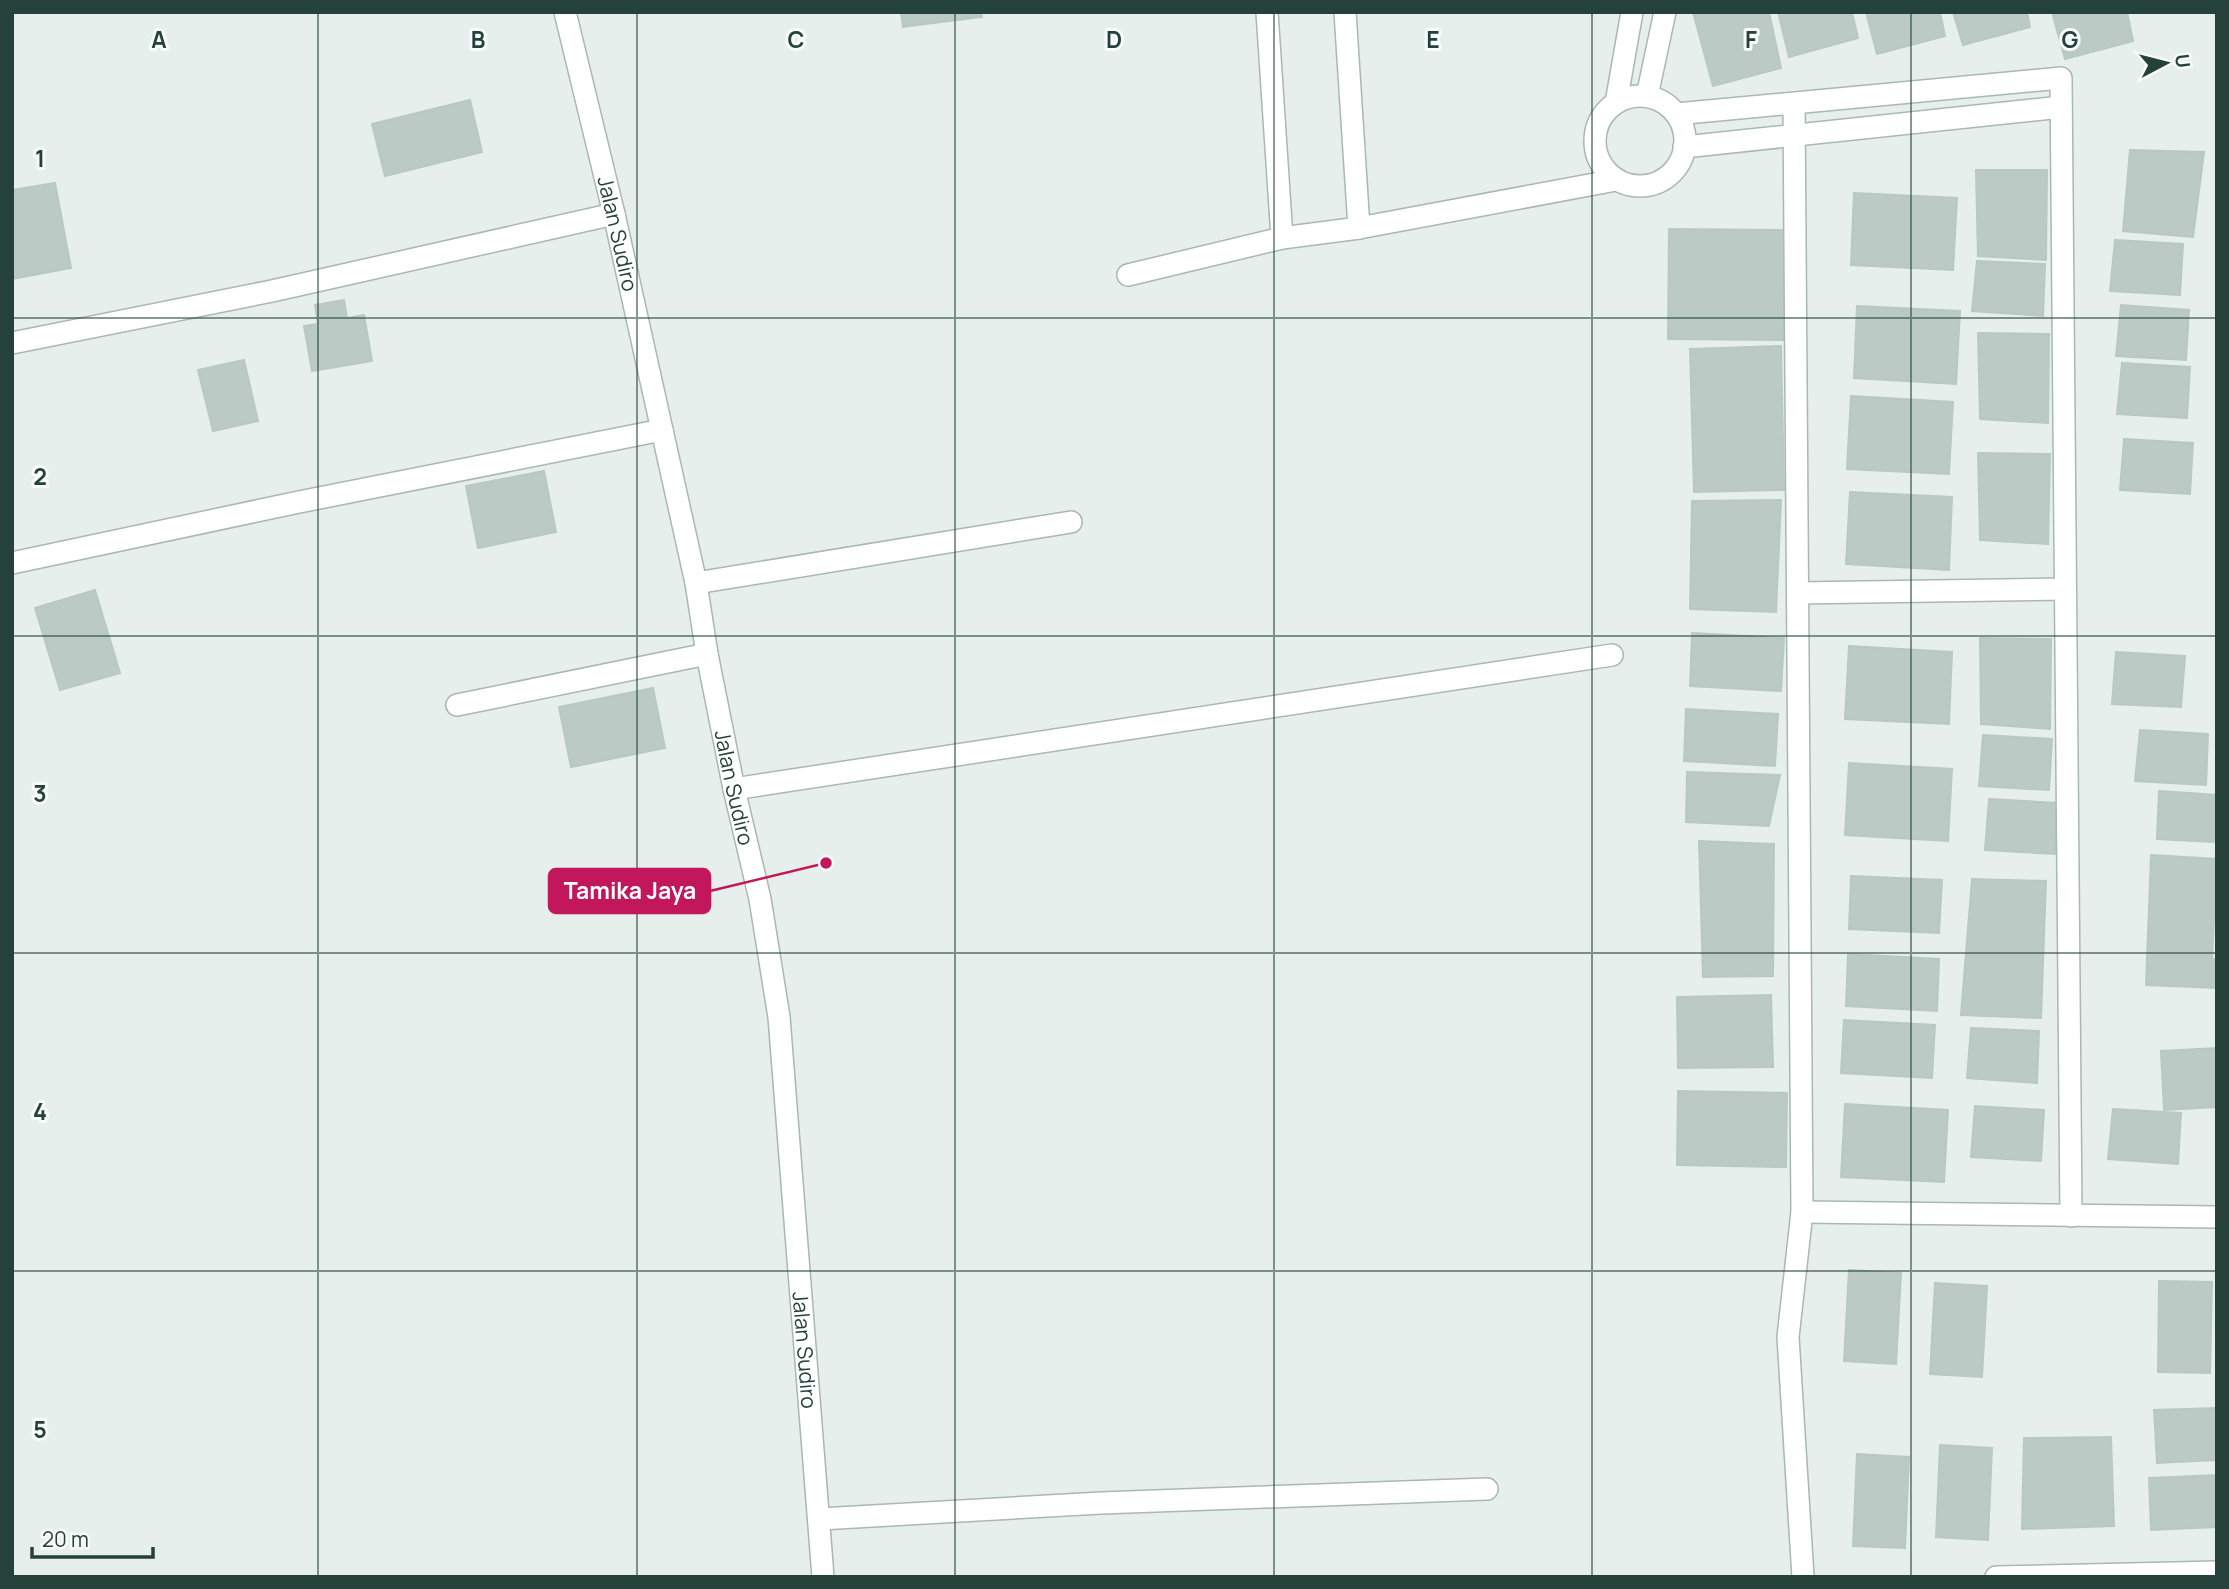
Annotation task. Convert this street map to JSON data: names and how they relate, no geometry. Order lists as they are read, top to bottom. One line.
{"streets":{"street":["Jalan Sudiro"]},"places":["Tamika Jaya"],"scale_bar":"20 m","north":"right","grid":{"columns":["A","B","C","D","E","F","G"],"rows":["1","2","3","4","5"]}}
